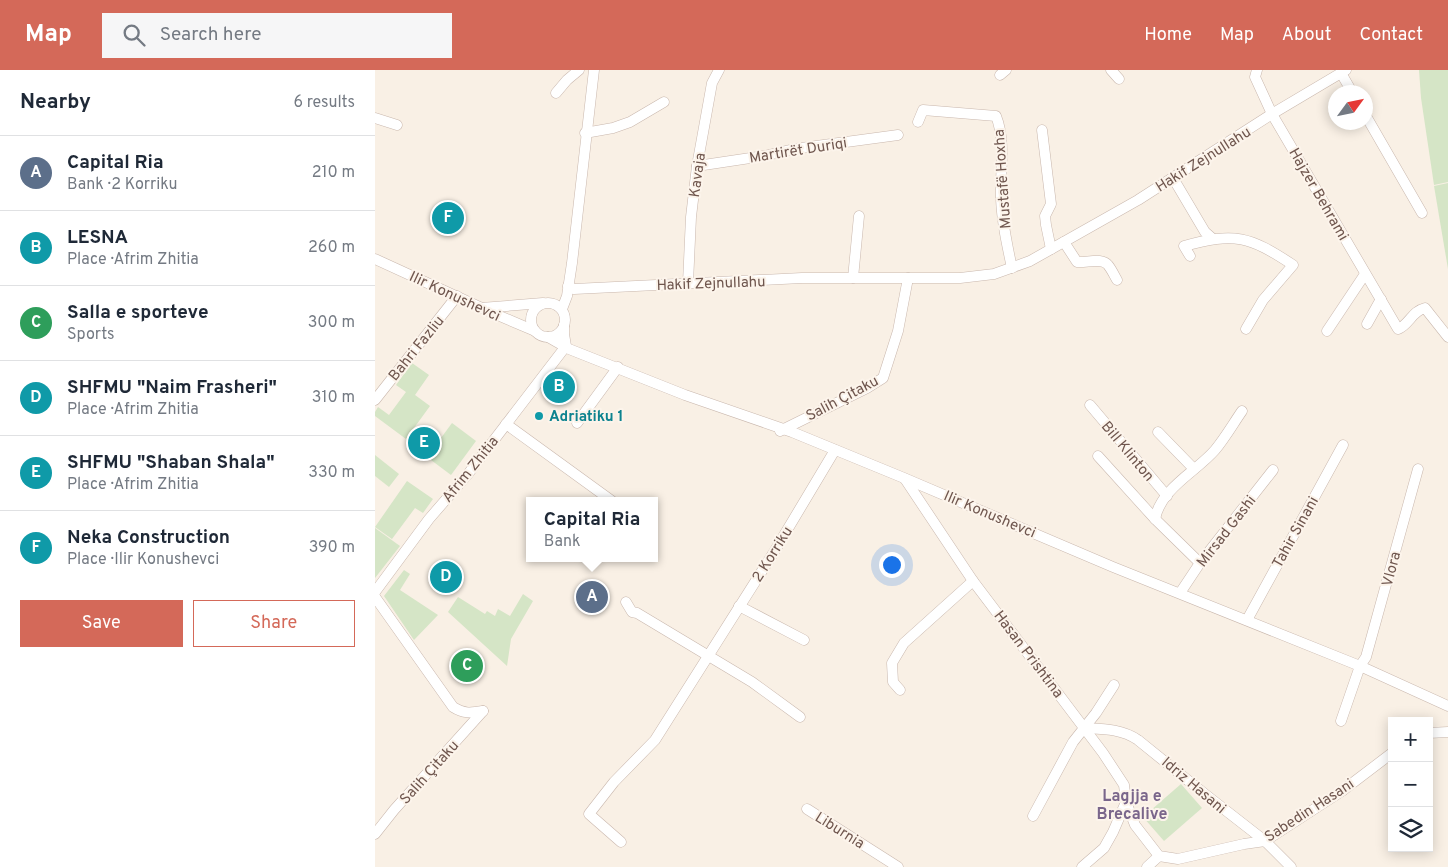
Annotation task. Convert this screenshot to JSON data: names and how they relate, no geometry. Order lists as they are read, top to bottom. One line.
{"streets":{"street":["Martirët Duriqi","Hakif Zejnullahu","Kavaja","Mustafë Hoxha","Hajzer Behrami","Ilir Konushevci","Bahri Fazliu","Salih Çitaku","Bill Klinton","Afrim Zhitia","Mirsad Gashi","Tahir Sinani","2 Korriku","Vlora","Hasan Prishtina","Idriz Hasani","Sabedin Hasani","Liburnia"]},"crossings":[["Martirët Duriqi","Kavaja"],["Hakif Zejnullahu","Kavaja"],["Hakif Zejnullahu","Mustafë Hoxha"],["Hakif Zejnullahu","Hajzer Behrami"],["Hakif Zejnullahu","Salih Çitaku"],["Ilir Konushevci","Bahri Fazliu"],["Ilir Konushevci","Salih Çitaku"],["Ilir Konushevci","Afrim Zhitia"],["Ilir Konushevci","Mirsad Gashi"],["Ilir Konushevci","Tahir Sinani"],["Ilir Konushevci","2 Korriku"],["Ilir Konushevci","Vlora"],["Ilir Konushevci","Hasan Prishtina"],["Bill Klinton","Mirsad Gashi"],["Hasan Prishtina","Idriz Hasani"],["Idriz Hasani","Sabedin Hasani"]],"districts":["Lagjja e Brecalive"],"places":["Adriatiku 1"],"north":"top right","page":{"header":"Map","search":"Search here","nav":["Home","Map","About","Contact"],"heading":["Nearby","6 results"],"list":[{"mark":"A","name":"Capital Ria","note":"Bank · 2 Korriku","value":"210 m"},{"mark":"B","name":"LESNA","note":"Place · Afrim Zhitia","value":"260 m"},{"mark":"C","name":"Salla e sporteve","note":"Sports","value":"300 m"},{"mark":"D","name":"SHFMU \"Naim Frasheri\"","note":"Place · Afrim Zhitia","value":"310 m"},{"mark":"E","name":"SHFMU \"Shaban Shala\"","note":"Place · Afrim Zhitia","value":"330 m"},{"mark":"F","name":"Neka Construction","note":"Place · Ilir Konushevci","value":"390 m"}],"pins":["F","B","E","D","A","C"],"popup":["Capital Ria","Bank"],"buttons":["Save","Share"],"map_buttons":["+","−"]}}
